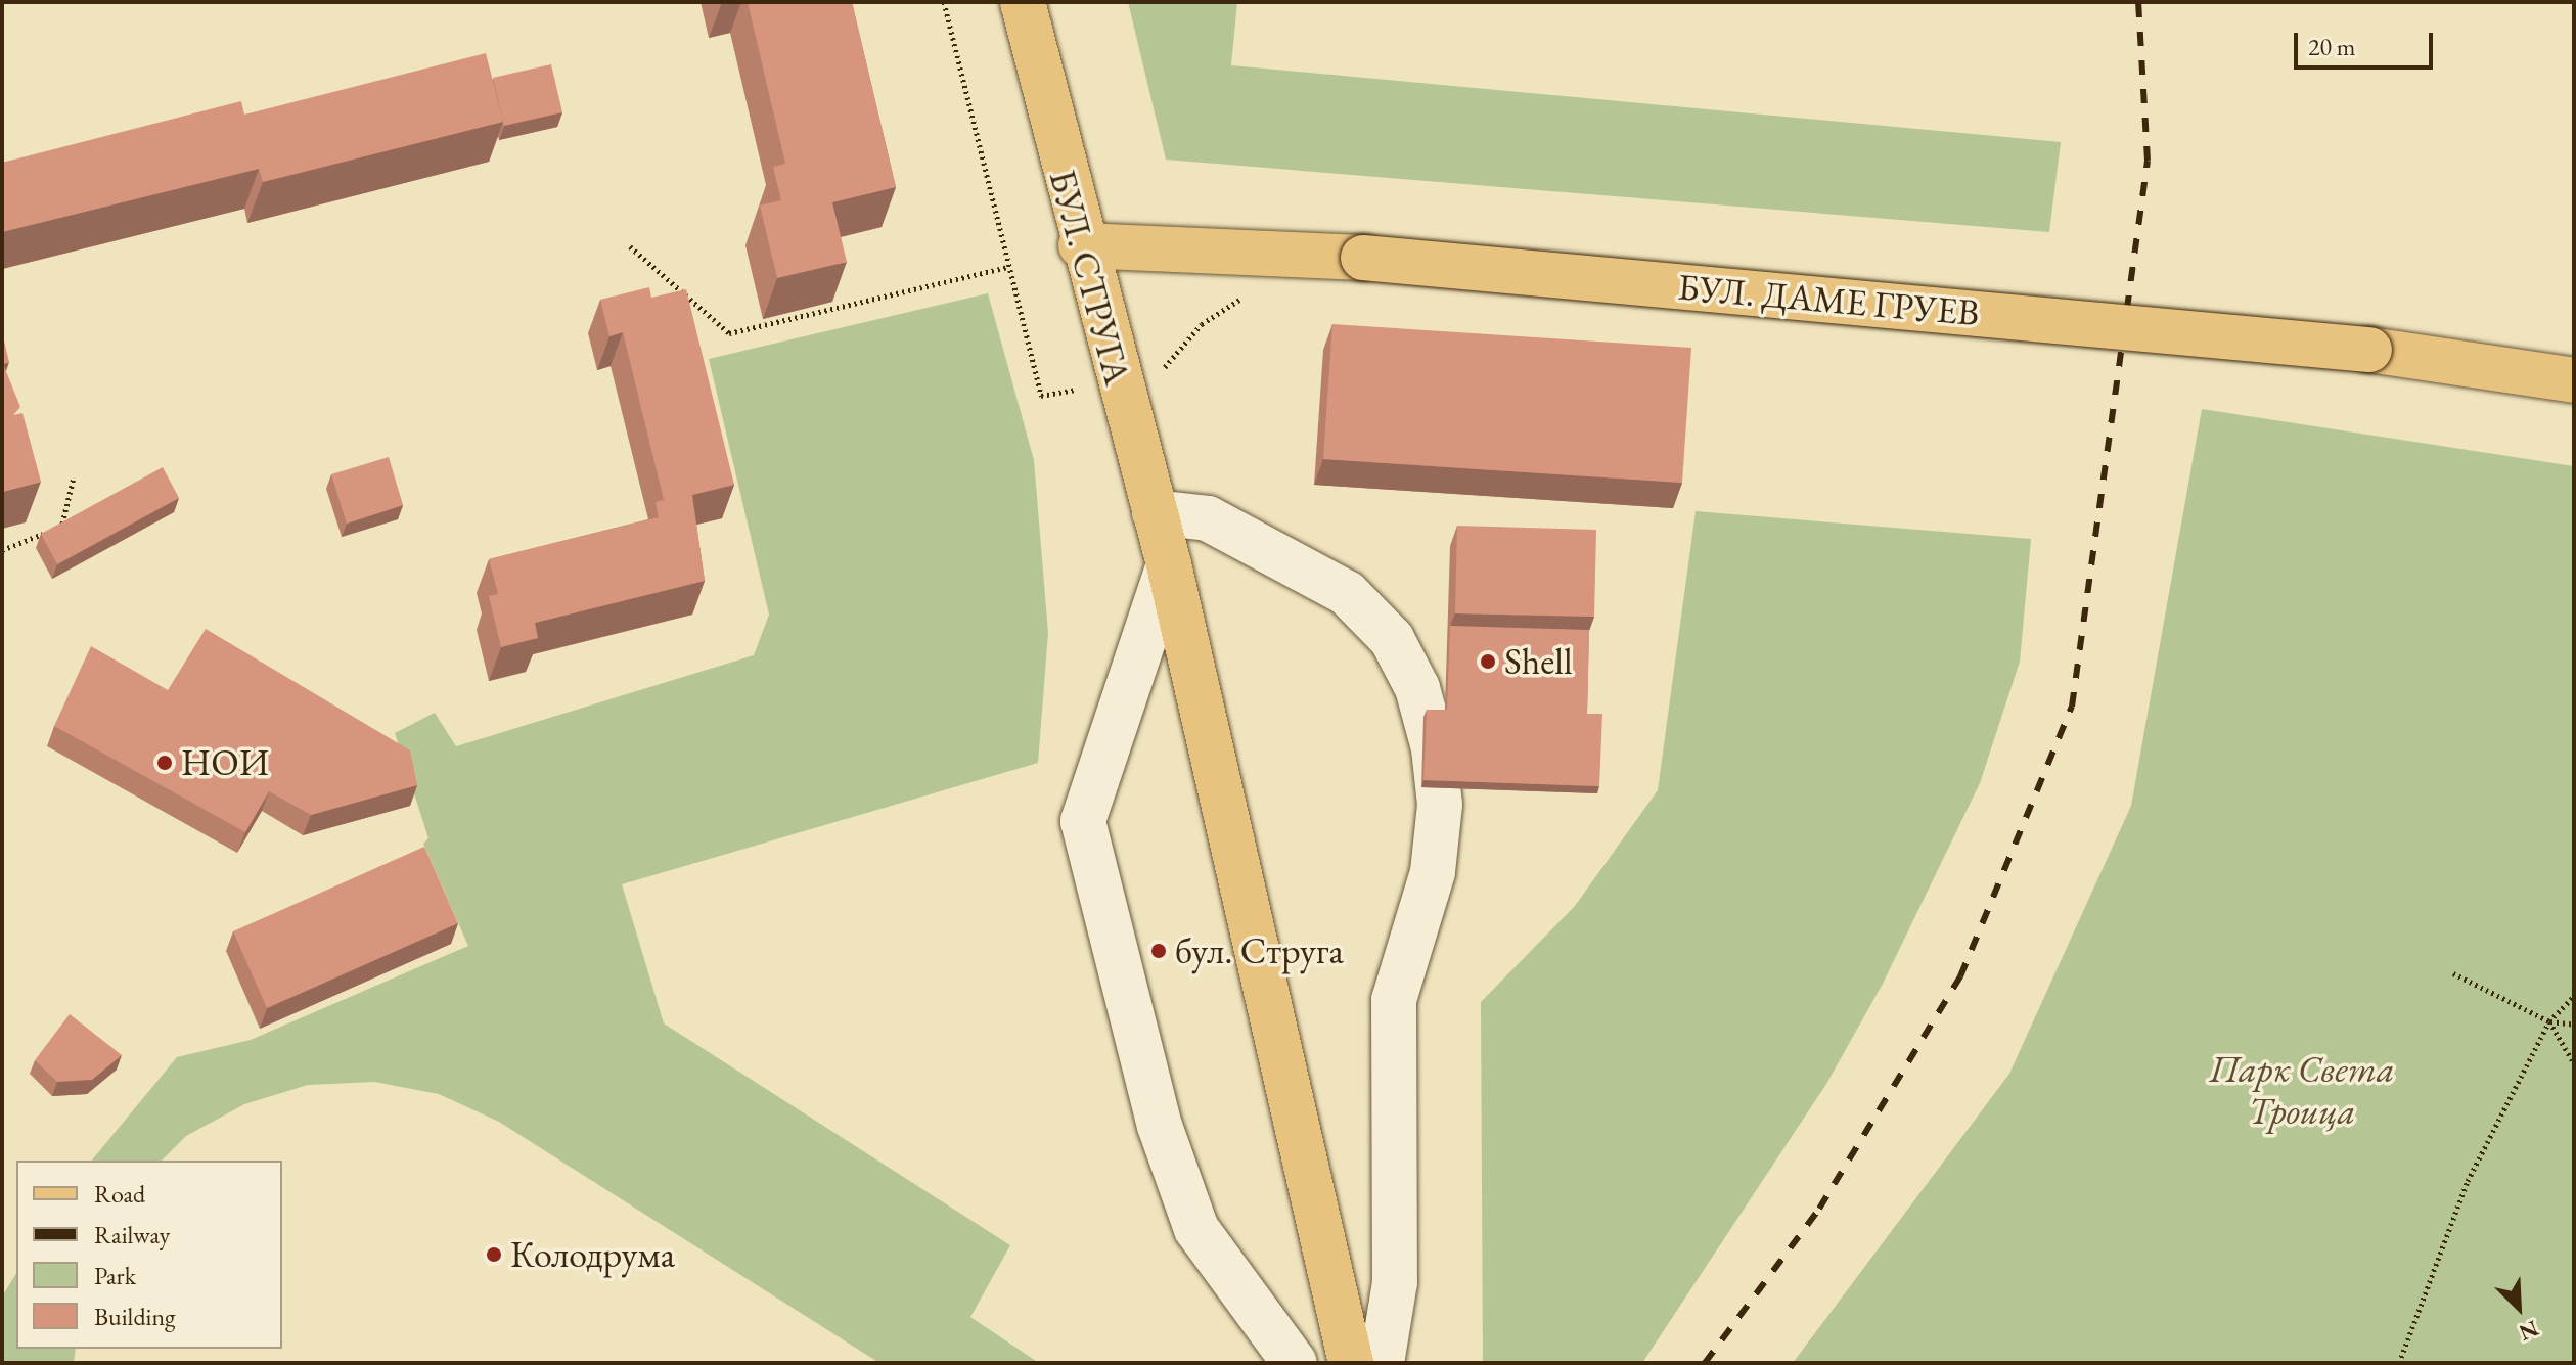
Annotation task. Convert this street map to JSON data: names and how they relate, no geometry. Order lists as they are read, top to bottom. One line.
{"streets":{"main road":["БУЛ. СТРУГА","БУЛ. ДАМЕ ГРУЕВ"]},"crossings":[["БУЛ. СТРУГА","БУЛ. ДАМЕ ГРУЕВ"]],"parks":["Парк Света Троица"],"places":["Shell","НОИ","бул. Струга","Колодрума"],"legend":["Road","Railway","Park","Building"],"scale_bar":"20 m","north":"bottom right"}
